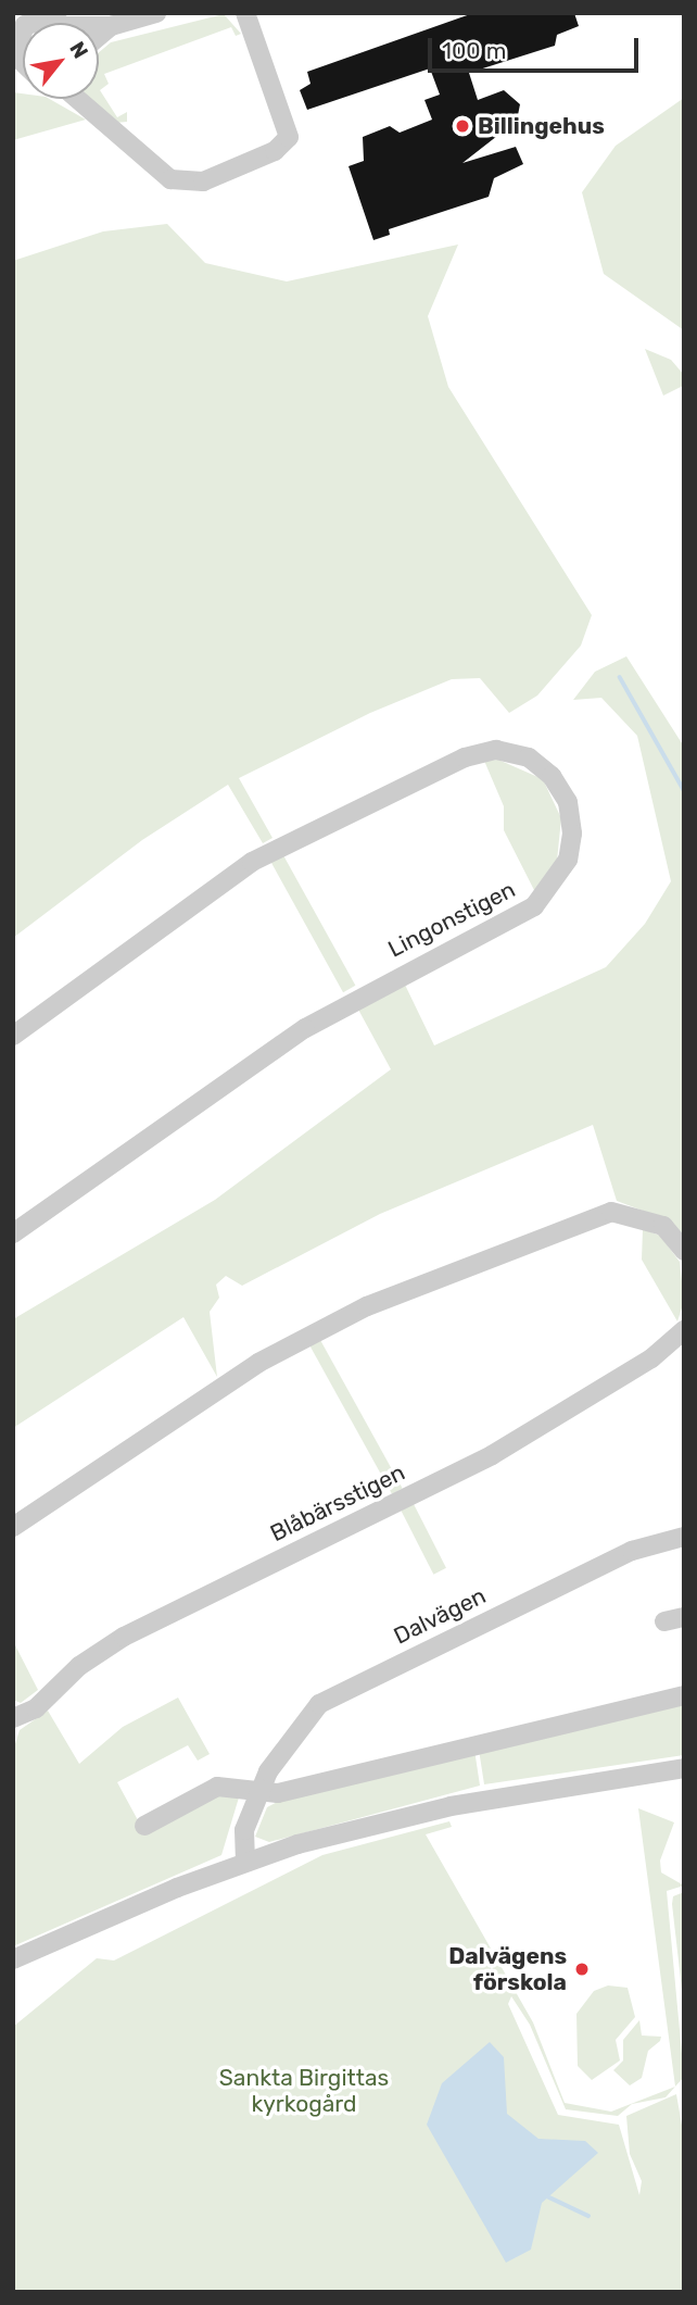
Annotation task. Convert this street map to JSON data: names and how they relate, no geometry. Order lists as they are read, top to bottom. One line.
{"streets":{"street":["Lingonstigen","Blåbärsstigen","Dalvägen"]},"parks":["Sankta Birgittas kyrkogård"],"places":["Billingehus","Dalvägens förskola"],"scale_bar":"100 m","north":"top right"}
